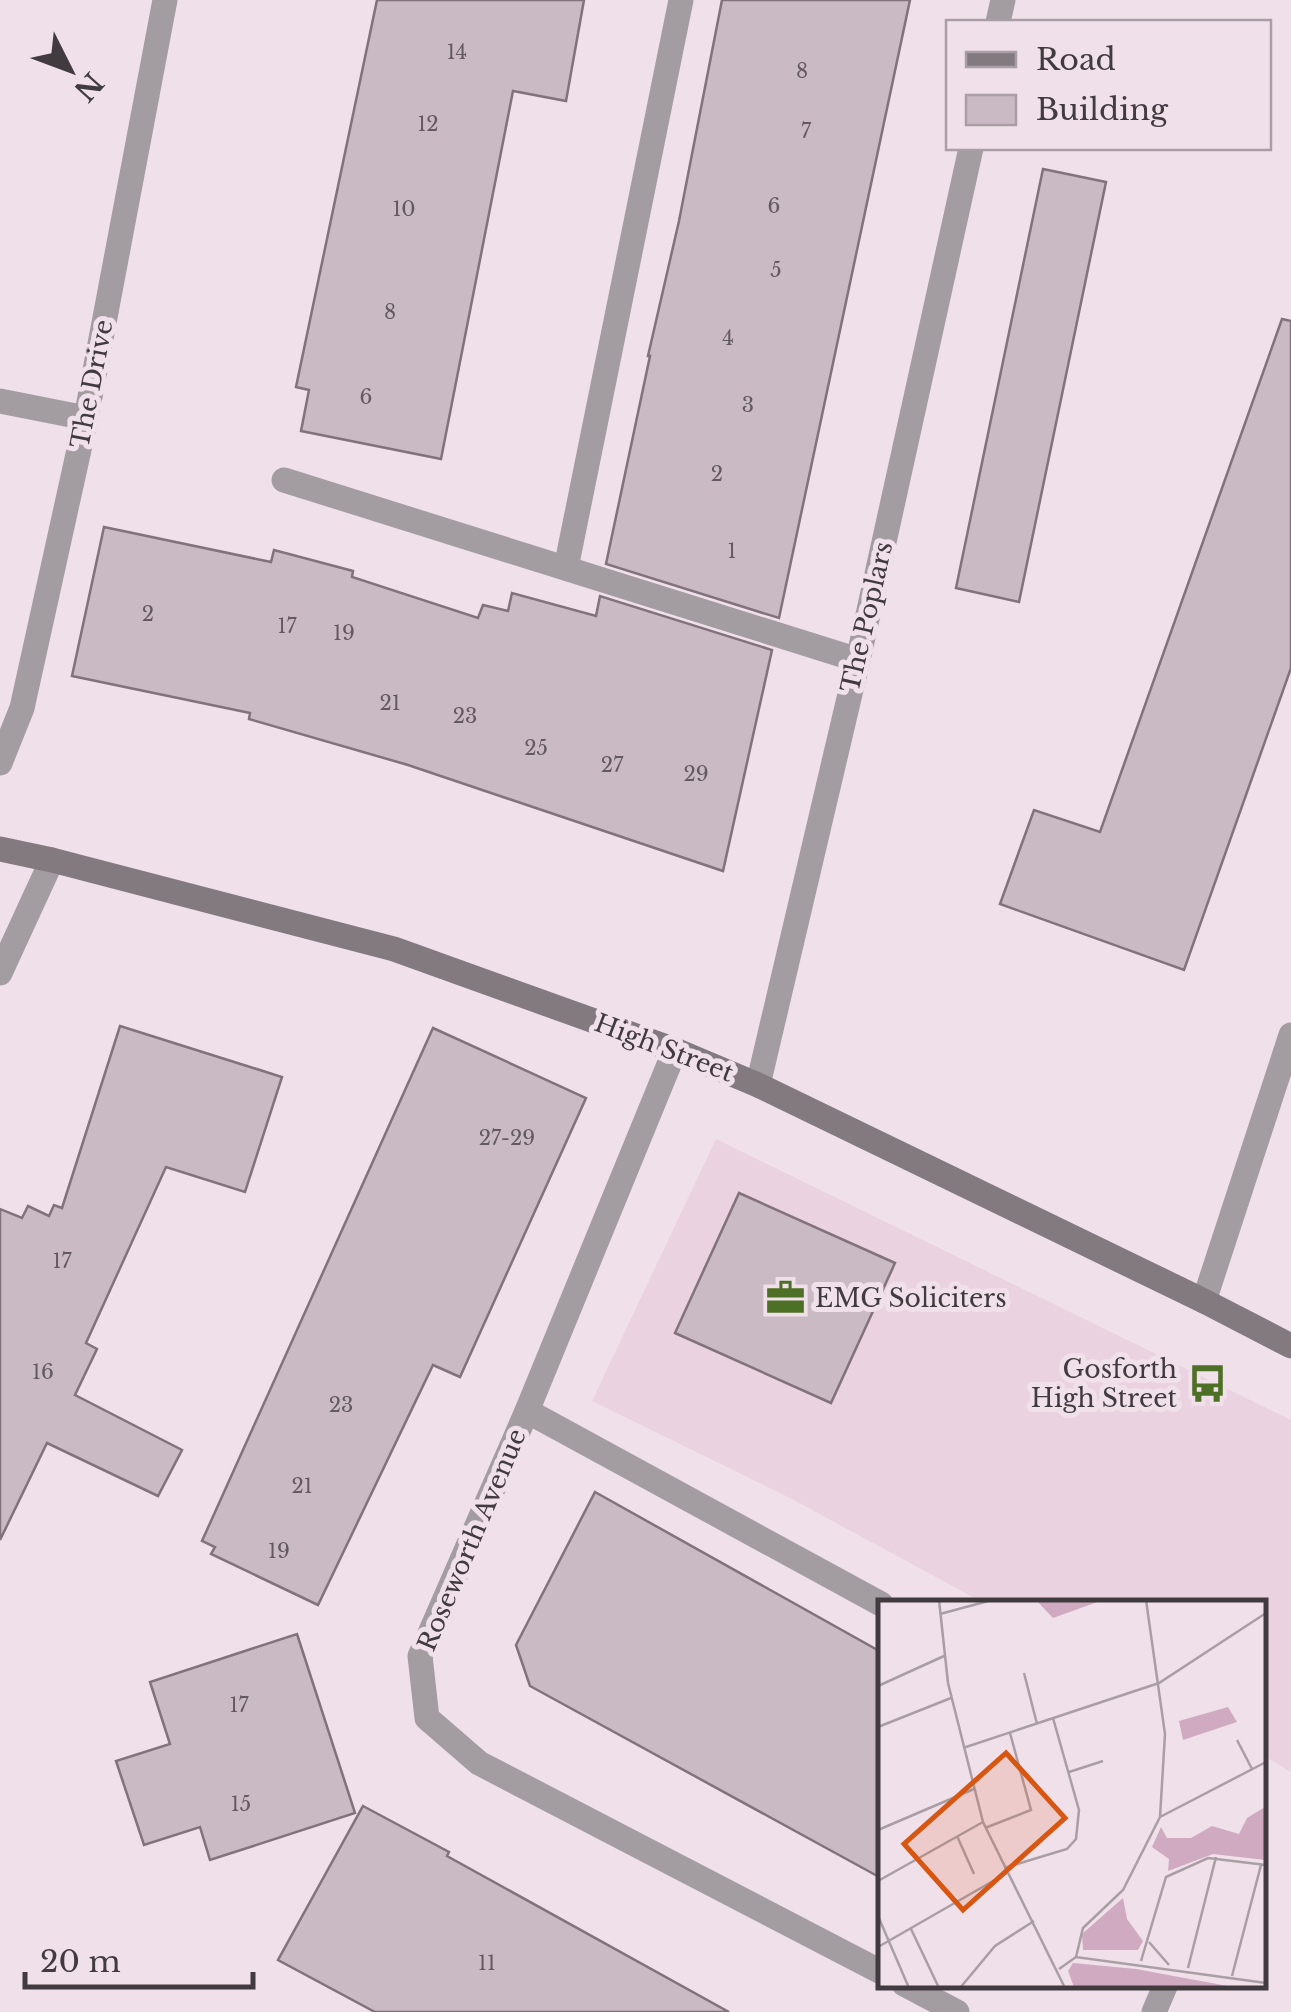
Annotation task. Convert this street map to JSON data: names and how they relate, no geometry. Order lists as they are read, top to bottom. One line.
{"streets":{"main road":["High Street"],"street":["The Drive","The Poplars","Roseworth Avenue"]},"crossings":[["The Poplars","High Street"],["High Street","Roseworth Avenue"]],"places":{"office":["EMG Soliciters"],"bus stop":["Gosforth High Street"]},"house_numbers":["14","8","12","7","6","10","5","8","4","6","3","2","1","2","17","19","21","23","25","27","29","27-29","17","16","23","21","19","17","15","11"],"legend":["Road","Building"],"scale_bar":"20 m","north":"bottom right"}
